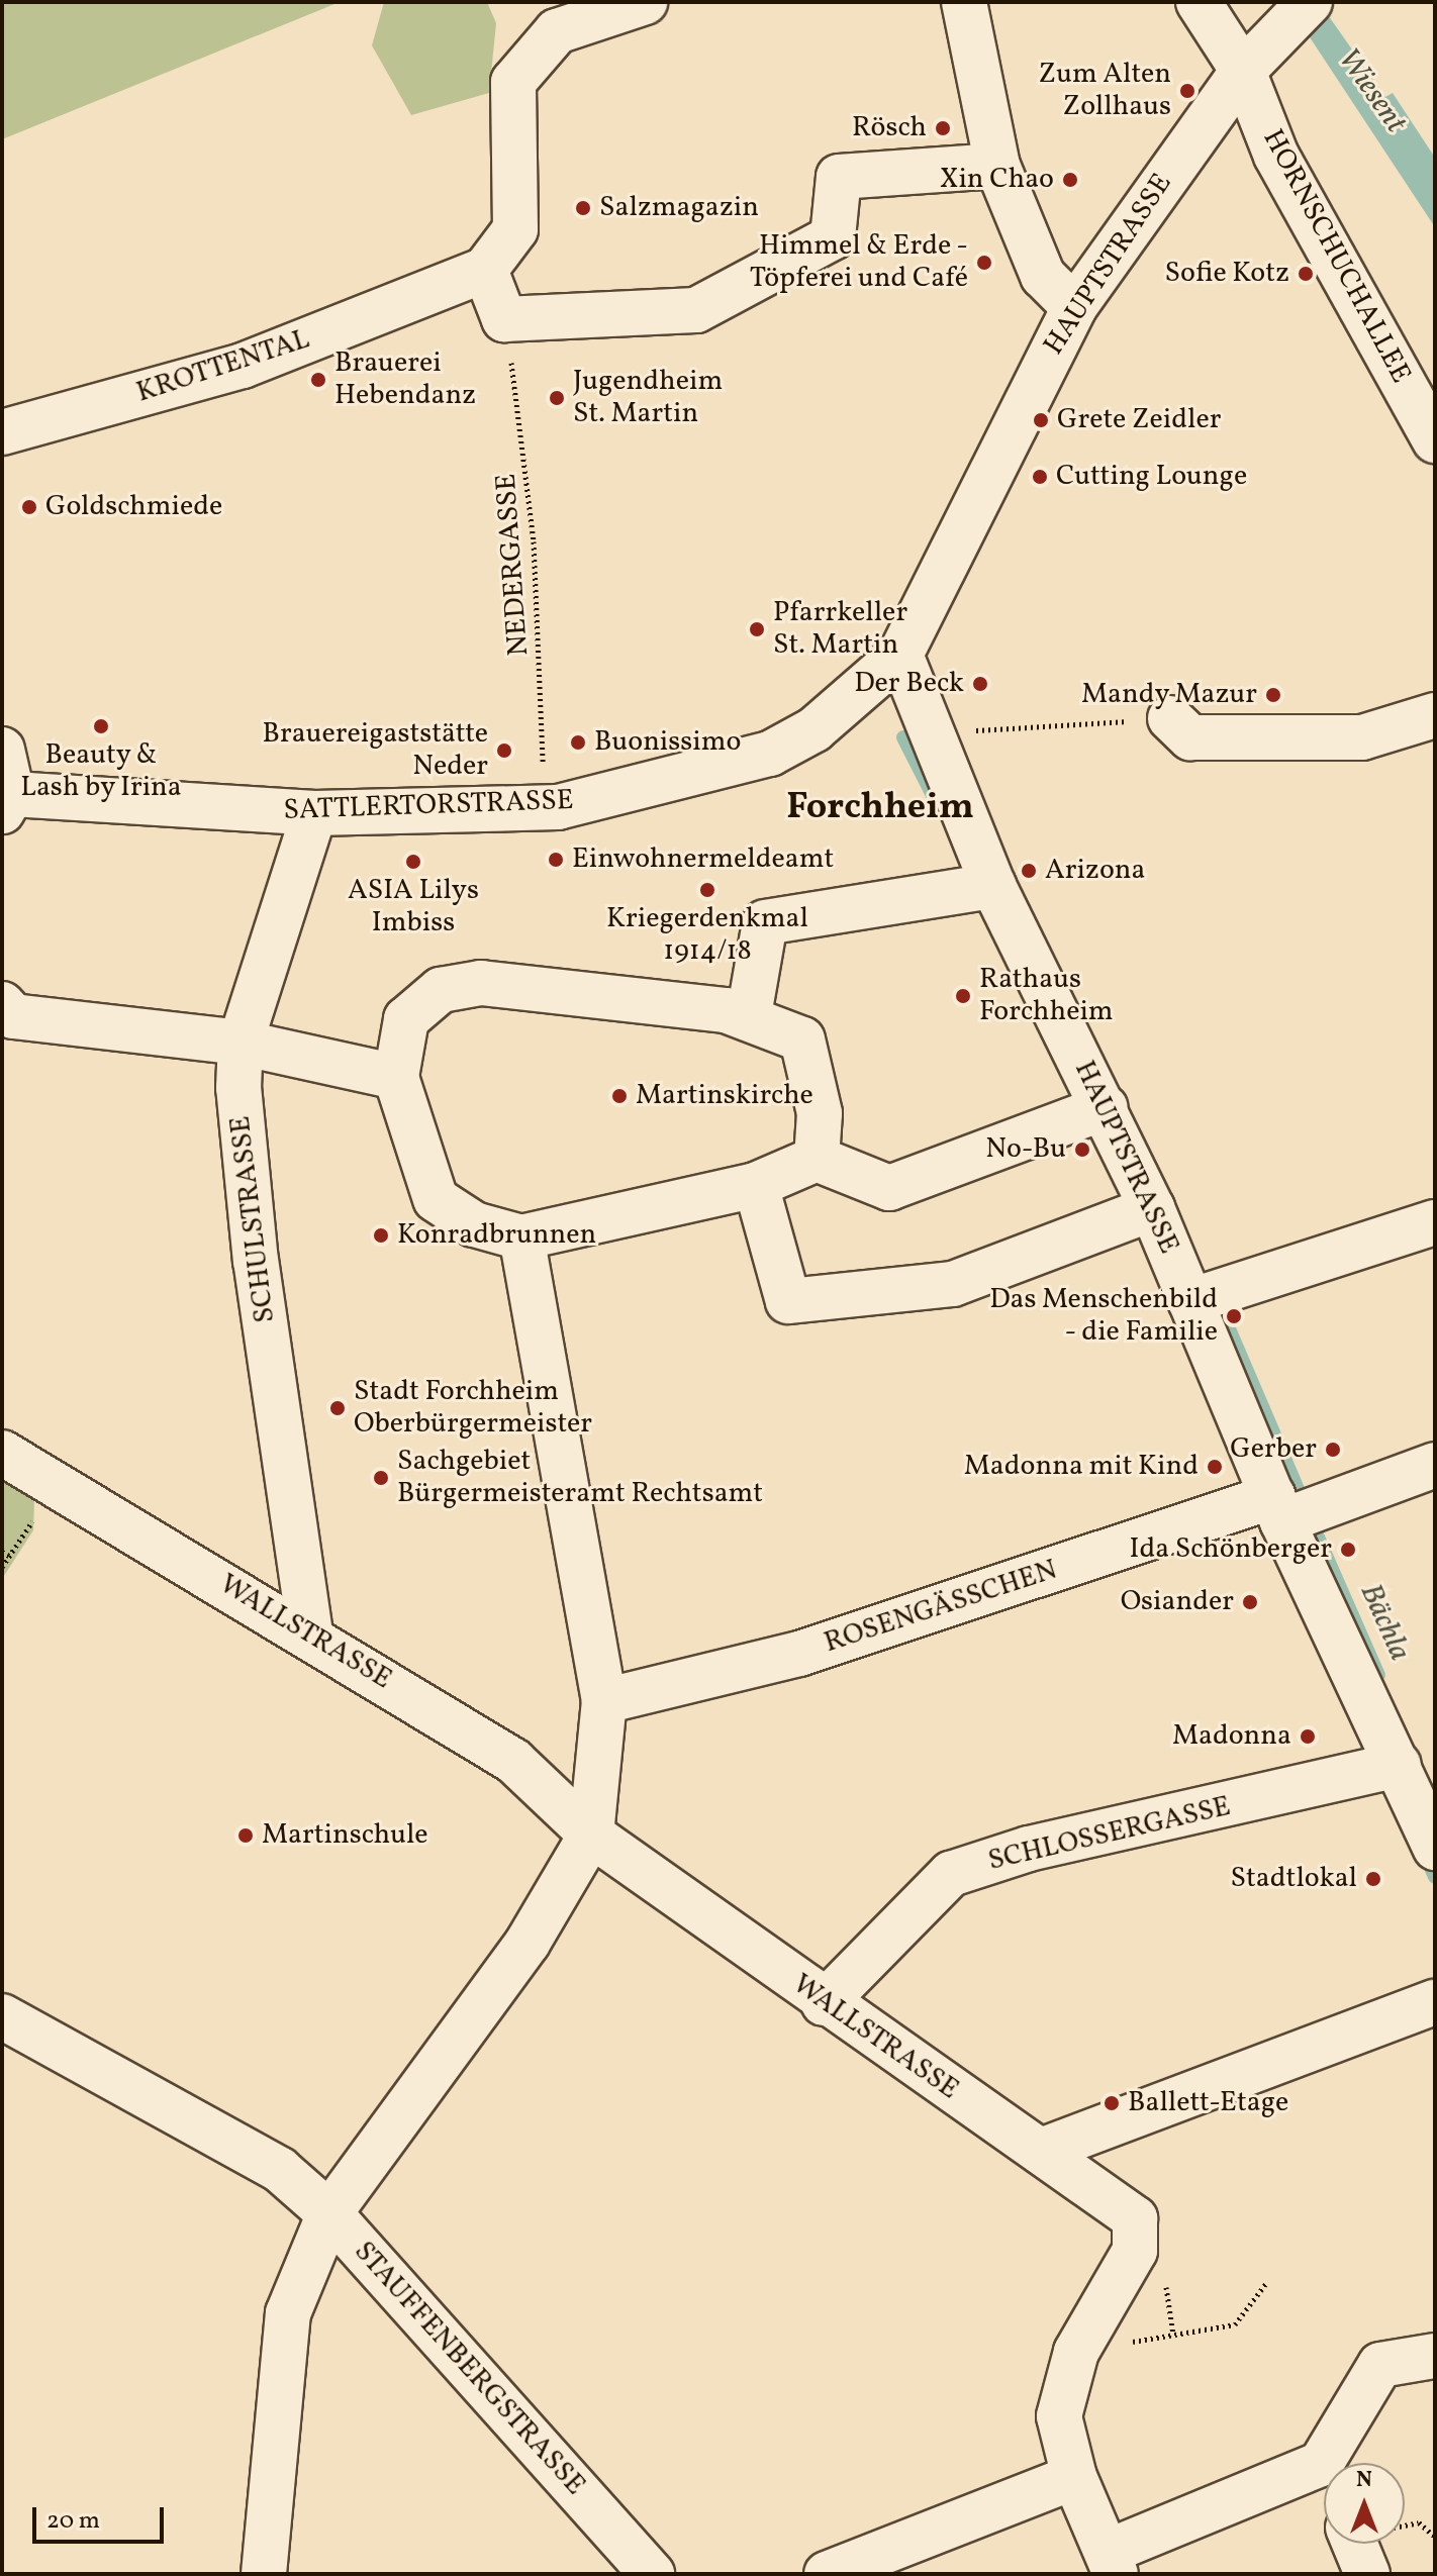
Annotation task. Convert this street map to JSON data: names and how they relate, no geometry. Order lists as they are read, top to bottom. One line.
{"streets":{"street":["HORNSCHUCHALLEE","HAUPTSTRASSE","KROTTENTAL","SATTLERTORSTRASSE","SCHULSTRASSE","ROSENGÄSSCHEN","WALLSTRASSE","SCHLOSSERGASSE","STAUFFENBERGSTRASSE"],"path":["NEDERGASSE"]},"crossings":[["HORNSCHUCHALLEE","HAUPTSTRASSE"],["HAUPTSTRASSE","SATTLERTORSTRASSE"],["HAUPTSTRASSE","ROSENGÄSSCHEN"],["HAUPTSTRASSE","SCHLOSSERGASSE"],["NEDERGASSE","SATTLERTORSTRASSE"],["SATTLERTORSTRASSE","SCHULSTRASSE"],["SCHULSTRASSE","WALLSTRASSE"],["WALLSTRASSE","SCHLOSSERGASSE"]],"districts":["Forchheim"],"water":["Wiesent","Bächla"],"places":["Zum Alten Zollhaus","Rösch","Xin Chao","Salzmagazin","Himmel & Erde - Töpferei und Café","Sofie Kotz","Brauerei Hebendanz","Jugendheim St. Martin","Grete Zeidler","Cutting Lounge","Goldschmiede","Pfarrkeller St. Martin","Der Beck","Mandy Mazur","Beauty & Lash by Irina","Buonissimo","Brauereigaststätte Neder","Einwohnermeldeamt","ASIA Lilys Imbiss","Arizona","Kriegerdenkmal 1914/18","Rathaus Forchheim","Martinskirche","No-Bu","Konradbrunnen","Das Menschenbild - die Familie","Stadt Forchheim Oberbürgermeister","Gerber","Madonna mit Kind","Sachgebiet Bürgermeisteramt Rechtsamt","Ida Schönberger","Osiander","Madonna","Martinschule","Stadtlokal","Ballett-Etage"],"scale_bar":"20 m","north":"top"}
